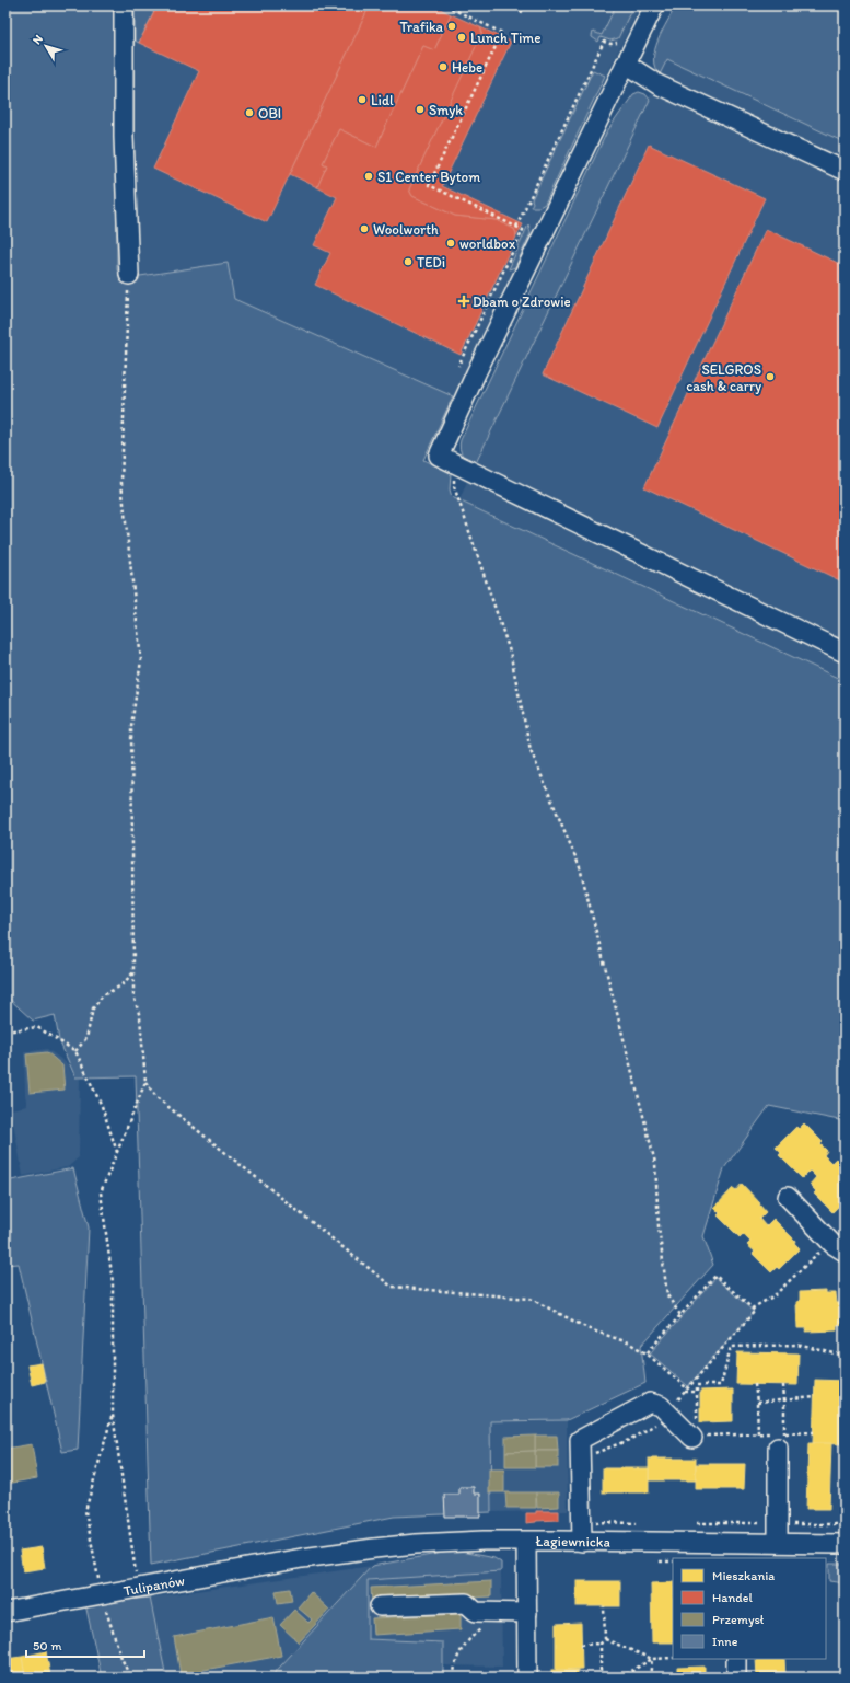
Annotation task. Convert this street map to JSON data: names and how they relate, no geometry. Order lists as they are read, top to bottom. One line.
{"streets":{"street":["Łagiewnicka","Tulipanów"]},"crossings":[["Łagiewnicka","Tulipanów"]],"places":{"other":["Trafika","Lunch Time","Hebe","Lidl","Smyk","OBI","S1 Center Bytom","Woolworth","worldbox","TEDi","SELGROS cash & carry"],"health":["Dbam o Zdrowie"]},"legend":["Mieszkania","Handel","Przemysł","Inne"],"scale_bar":"50 m","north":"top left"}
